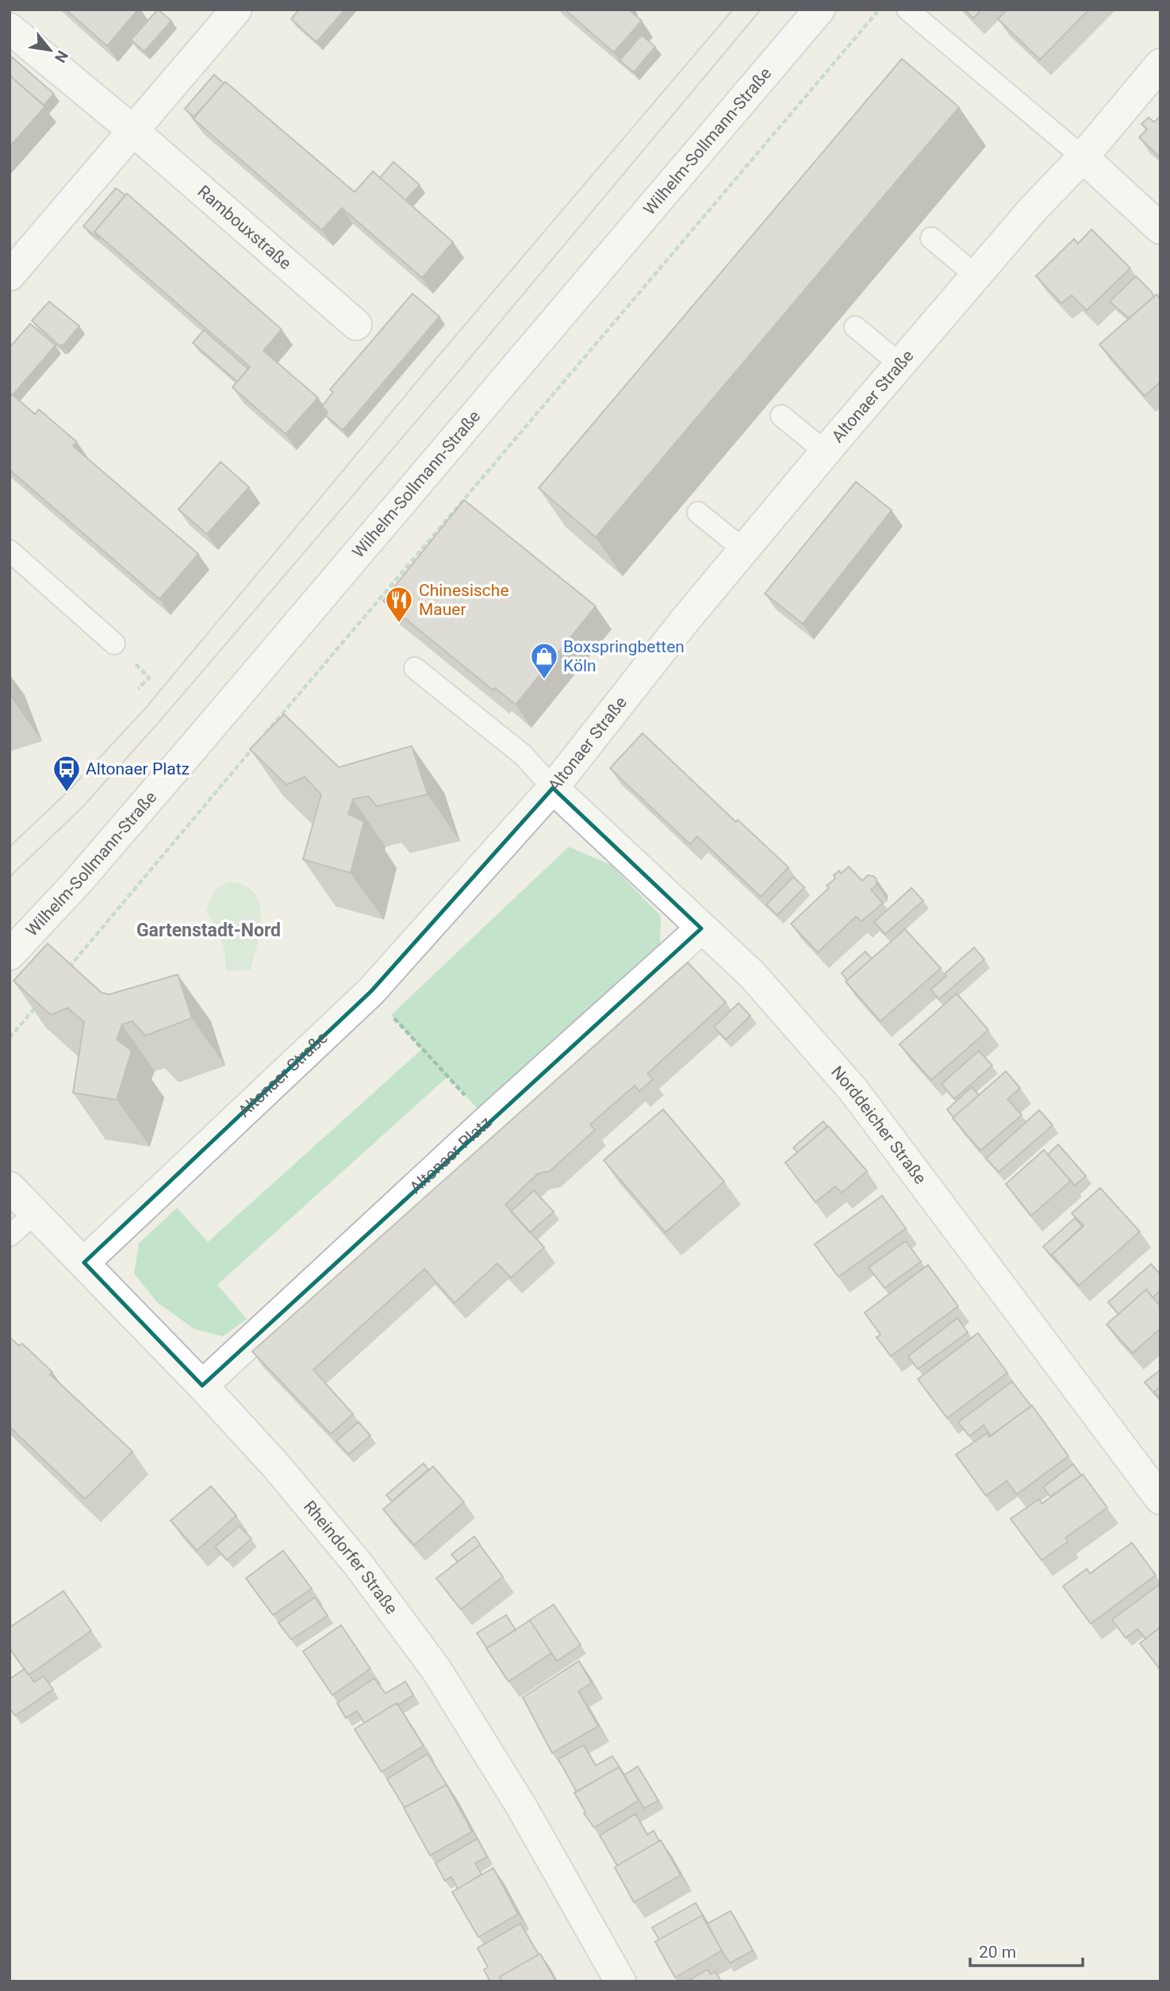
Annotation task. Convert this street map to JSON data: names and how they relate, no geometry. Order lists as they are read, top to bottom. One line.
{"streets":{"street":["Wilhelm-Sollmann-Straße","Rambouxstraße","Altonaer Straße","Norddeicher Straße","Altonaer Platz","Rheindorfer Straße"]},"crossings":[["Altonaer Straße","Norddeicher Straße"],["Altonaer Straße","Rheindorfer Straße"],["Norddeicher Straße","Altonaer Platz"],["Altonaer Platz","Rheindorfer Straße"]],"districts":["Gartenstadt-Nord"],"places":{"restaurant":["Chinesische Mauer"],"shop":["Boxspringbetten Köln"],"bus stop":["Altonaer Platz"]},"scale_bar":"20 m","north":"bottom right"}
